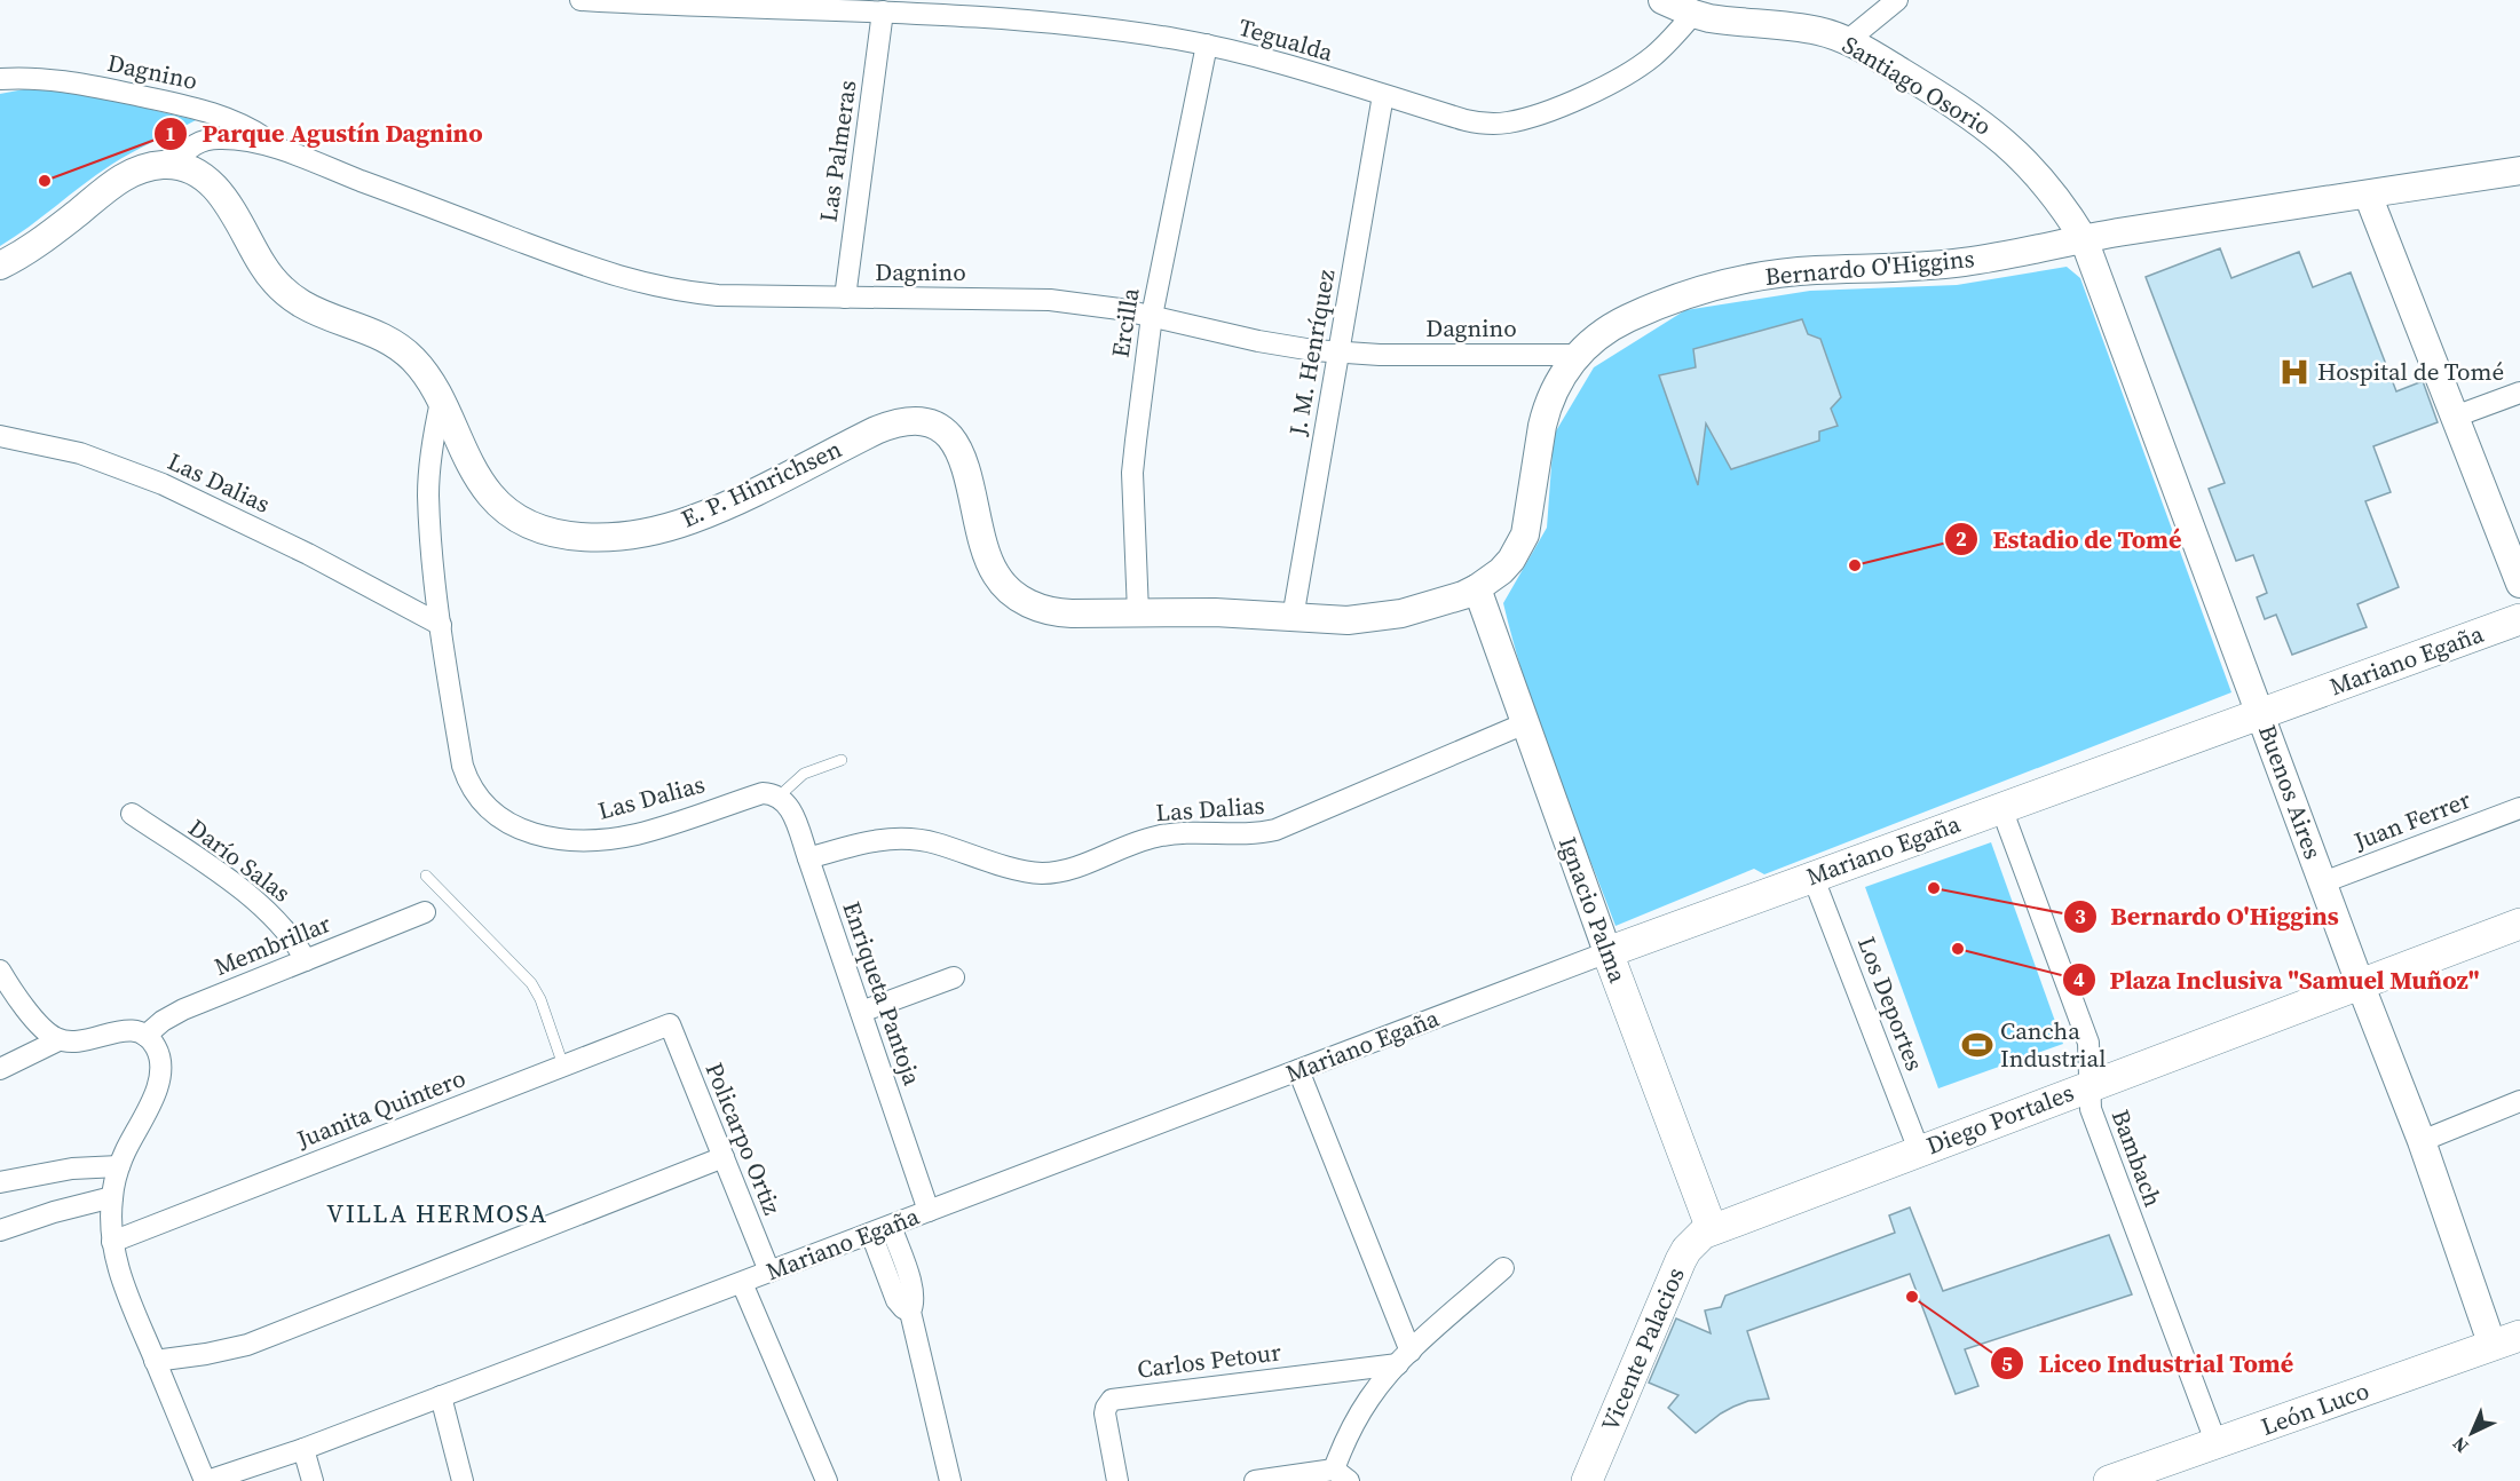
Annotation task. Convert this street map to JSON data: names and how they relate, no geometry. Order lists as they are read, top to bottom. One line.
{"streets":{"main road":["Mariano Egaña","Ignacio Palma","Diego Portales","Vicente Palacios","León Luco"],"street":["Tegualda","Dagnino","Santiago Osorio","Las Palmeras","Bernardo O'Higgins","Ercilla","J. M. Henríquez","Las Dalias","E. P. Hinrichsen","Buenos Aires","Juan Ferrer","Darío Salas","Membrillar","Enriqueta Pantoja","Los Deportes","Juanita Quintero","Policarpo Ortiz","Bambach","Carlos Petour"]},"crossings":[["Tegualda","Santiago Osorio"],["Tegualda","Las Palmeras"],["Tegualda","Ercilla"],["Tegualda","J. M. Henríquez"],["Dagnino","Las Palmeras"],["Dagnino","Bernardo O'Higgins"],["Dagnino","Ercilla"],["Dagnino","J. M. Henríquez"],["Dagnino","E. P. Hinrichsen"],["Santiago Osorio","Bernardo O'Higgins"],["Santiago Osorio","Buenos Aires"],["Bernardo O'Higgins","E. P. Hinrichsen"],["Bernardo O'Higgins","Buenos Aires"],["Bernardo O'Higgins","Ignacio Palma"],["Ercilla","E. P. Hinrichsen"],["J. M. Henríquez","E. P. Hinrichsen"],["Las Dalias","E. P. Hinrichsen"],["Las Dalias","Ignacio Palma"],["Las Dalias","Enriqueta Pantoja"],["E. P. Hinrichsen","Ignacio Palma"],["Mariano Egaña","Buenos Aires"],["Mariano Egaña","Ignacio Palma"],["Mariano Egaña","Enriqueta Pantoja"],["Mariano Egaña","Los Deportes"],["Mariano Egaña","Policarpo Ortiz"],["Mariano Egaña","Bambach"],["Buenos Aires","Juan Ferrer"],["Buenos Aires","Diego Portales"],["Buenos Aires","León Luco"],["Darío Salas","Membrillar"],["Ignacio Palma","Diego Portales"],["Ignacio Palma","Vicente Palacios"],["Los Deportes","Diego Portales"],["Juanita Quintero","Policarpo Ortiz"],["Diego Portales","Bambach"],["Diego Portales","Vicente Palacios"],["Bambach","León Luco"]],"districts":["VILLA HERMOSA"],"places":{"other":["Parque Agustín Dagnino","Estadio de Tomé","Bernardo O'Higgins","Plaza Inclusiva \"Samuel Muñoz\"","Liceo Industrial Tomé"],"hospital":["Hospital de Tomé"],"sports":["Cancha Industrial"]},"north":"bottom left"}
